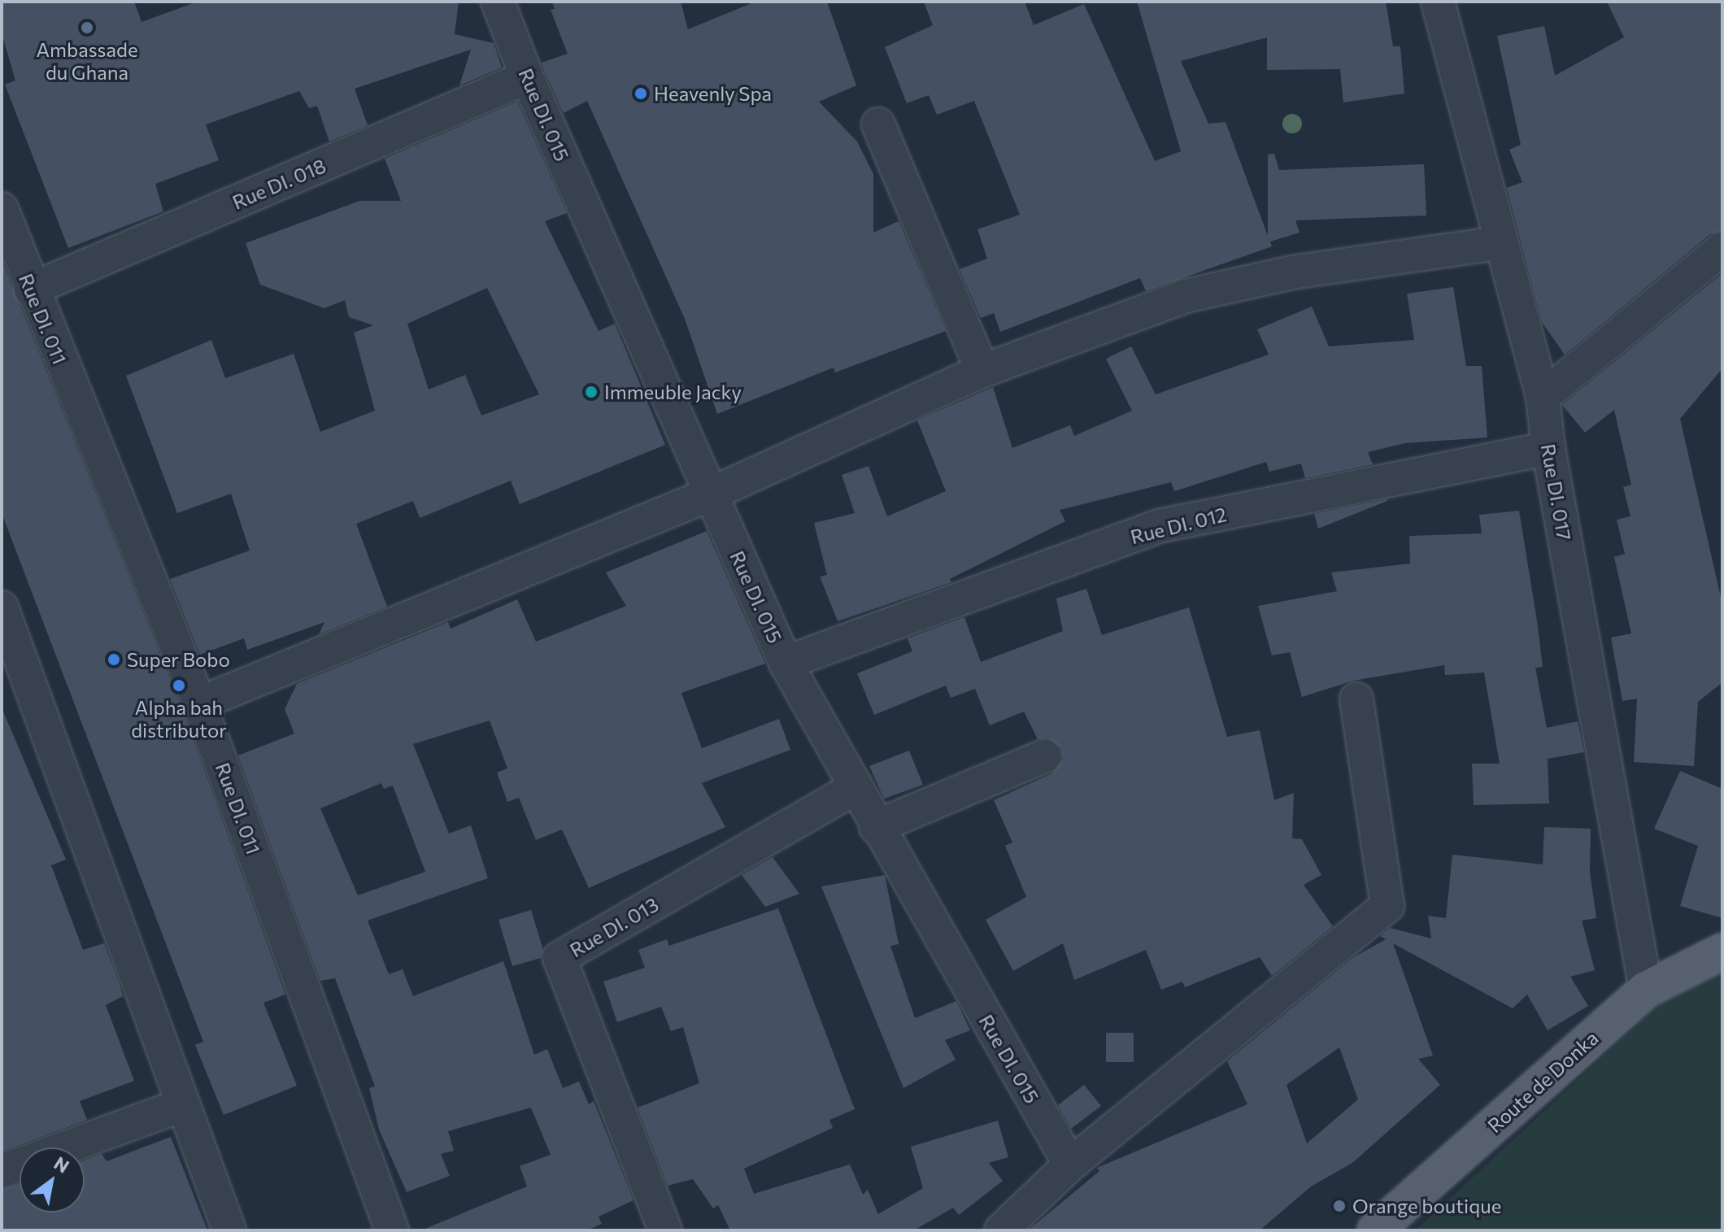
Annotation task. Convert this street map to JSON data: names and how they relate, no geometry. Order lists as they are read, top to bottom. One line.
{"streets":{"main road":["Route de Donka"],"street":["Rue DI. 015","Rue DI. 018","Rue DI. 011","Rue DI. 017","Rue DI. 012","Rue DI. 013"]},"crossings":[["Rue DI. 015","Rue DI. 018"],["Rue DI. 015","Rue DI. 012"],["Rue DI. 015","Rue DI. 013"],["Rue DI. 018","Rue DI. 011"],["Rue DI. 017","Rue DI. 012"],["Rue DI. 017","Route de Donka"]],"places":["Ambassade du Ghana","Heavenly Spa","Immeuble Jacky","Super Bobo","Alpha bah distributor","Orange boutique"],"north":"top right"}
